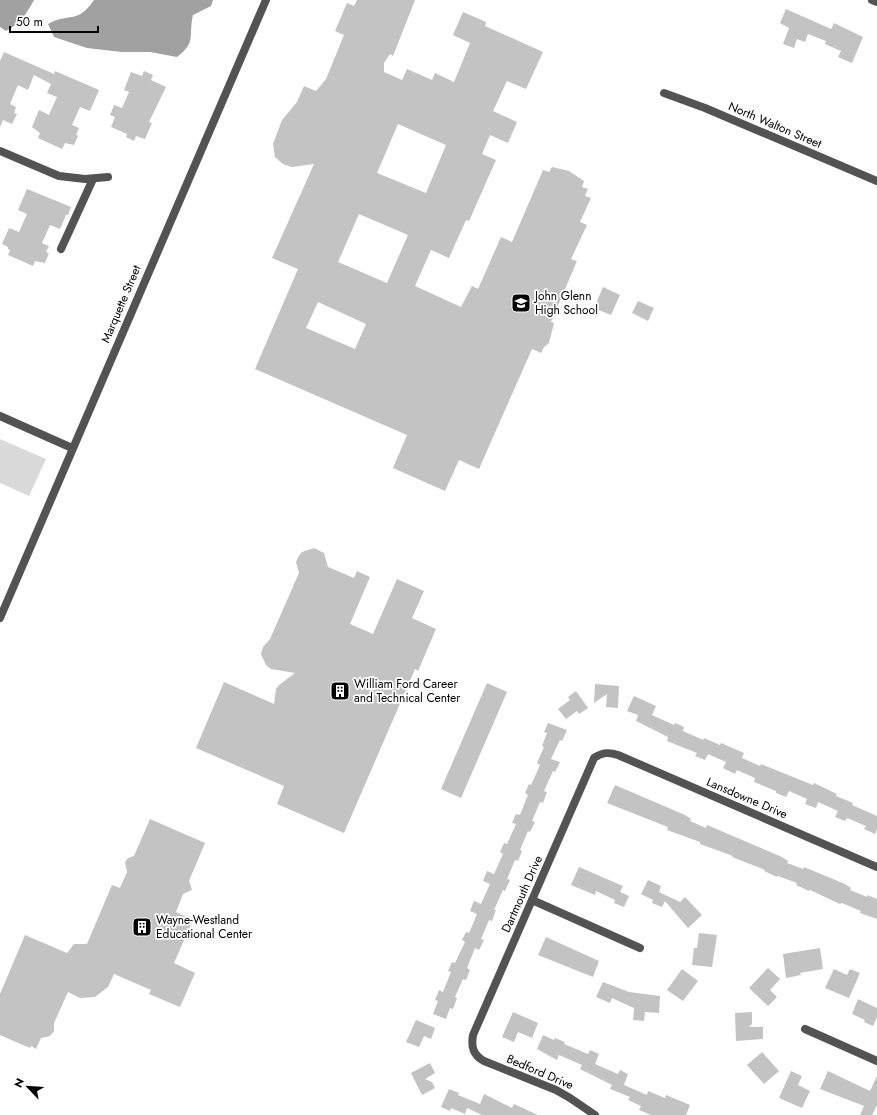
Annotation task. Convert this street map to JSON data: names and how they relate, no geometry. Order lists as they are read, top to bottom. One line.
{"streets":{"street":["North Walton Street","Marquette Street","Lansdowne Drive","Dartmouth Drive","Bedford Drive"]},"crossings":[["Lansdowne Drive","Dartmouth Drive"],["Dartmouth Drive","Bedford Drive"]],"places":{"school or university":["John Glenn High School"],"building":["William Ford Career and Technical Center","Wayne-Westland Educational Center"]},"scale_bar":"50 m","north":"top left"}
